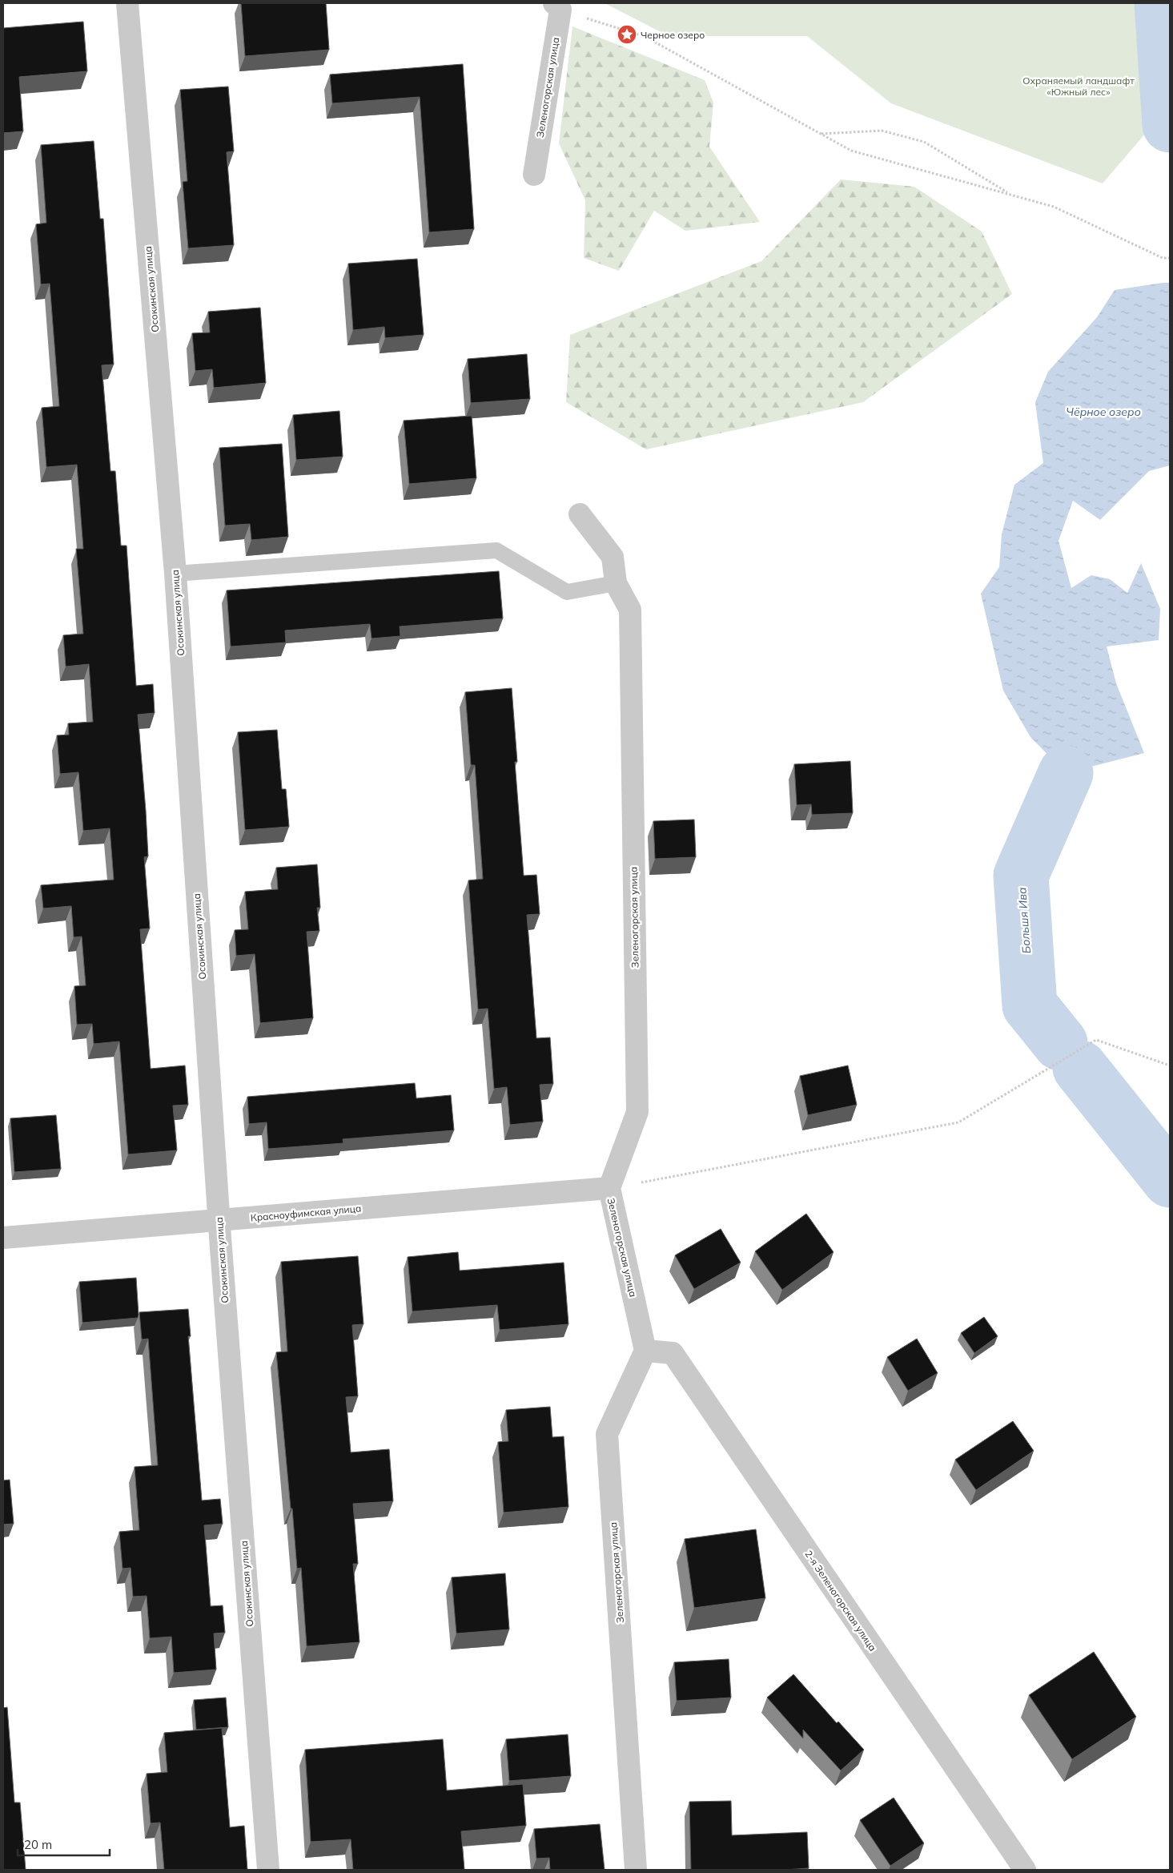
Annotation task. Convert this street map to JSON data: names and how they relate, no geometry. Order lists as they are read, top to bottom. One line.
{"streets":{"street":["Зеленогорская улица","Осокинская улица","Красноуфимская улица","2-я Зеленогорская улица"]},"crossings":[["Зеленогорская улица","Красноуфимская улица"],["Зеленогорская улица","2-я Зеленогорская улица"],["Осокинская улица","Красноуфимская улица"]],"water":["Чёрное озеро","Большя Ива"],"parks":["Охраняемый ландшафт «Южный лес»"],"places":{"place":["Черное озеро"]},"scale_bar":"20 m"}
